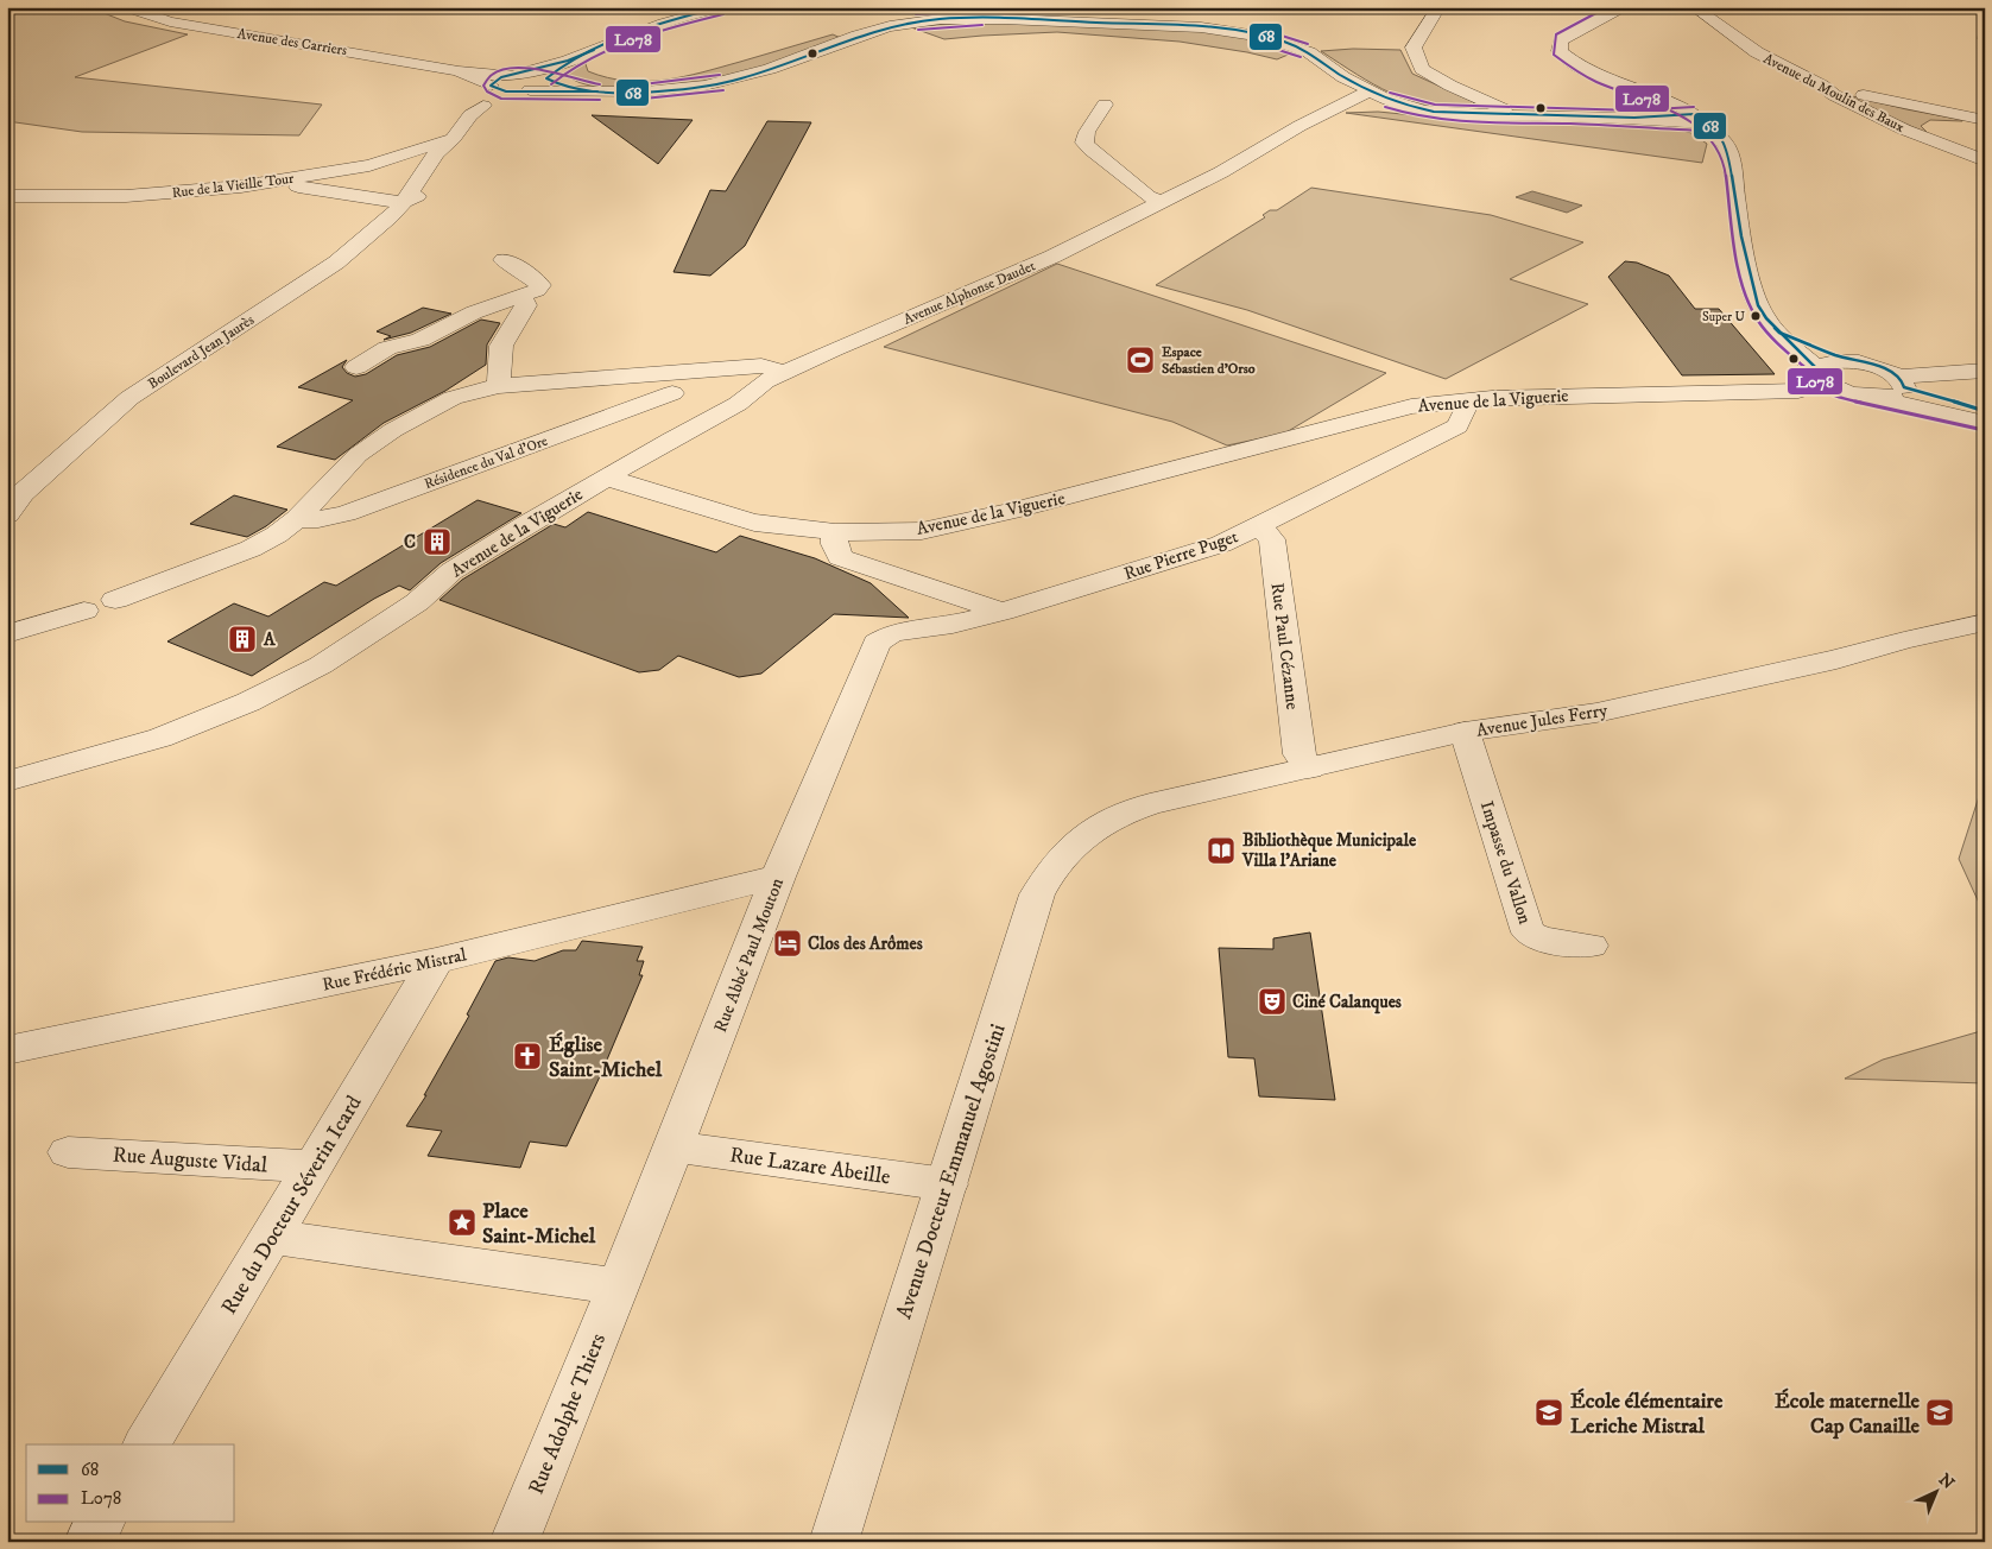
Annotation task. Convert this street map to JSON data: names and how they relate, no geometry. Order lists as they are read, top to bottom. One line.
{"streets":{"street":["Avenue des Carriers","Avenue du Moulin des Baux","Rue de la Vieille Tour","Avenue Alphonse Daudet","Boulevard Jean Jaurès","Avenue de la Viguerie","Résidence du Val d'Ore","Rue Pierre Puget","Rue Paul Cézanne","Avenue Jules Ferry","Impasse du Vallon","Rue Abbé Paul Mouton","Rue Frédéric Mistral","Rue Auguste Vidal","Rue Lazare Abeille","Avenue Docteur Emmanuel Agostini","Rue du Docteur Séverin Icard","Rue Adolphe Thiers"]},"crossings":[["Rue de la Vieille Tour","Boulevard Jean Jaurès"],["Avenue Alphonse Daudet","Avenue de la Viguerie"],["Avenue de la Viguerie","Rue Pierre Puget"],["Rue Pierre Puget","Rue Paul Cézanne"],["Rue Pierre Puget","Rue Abbé Paul Mouton"],["Rue Paul Cézanne","Avenue Jules Ferry"],["Avenue Jules Ferry","Impasse du Vallon"],["Avenue Jules Ferry","Avenue Docteur Emmanuel Agostini"],["Rue Abbé Paul Mouton","Rue Frédéric Mistral"],["Rue Abbé Paul Mouton","Rue Lazare Abeille"],["Rue Abbé Paul Mouton","Rue Adolphe Thiers"],["Rue Frédéric Mistral","Rue du Docteur Séverin Icard"],["Rue Auguste Vidal","Rue du Docteur Séverin Icard"],["Rue Lazare Abeille","Avenue Docteur Emmanuel Agostini"]],"places":{"other":["Super U"],"sports":["Espace Sébastien d'Orso"],"building":["C","A"],"library":["Bibliothèque Municipale Villa l'Ariane"],"hotel":["Clos des Arômes"],"theatre":["Ciné Calanques"],"church":["Église Saint-Michel"],"place":["Place Saint-Michel"],"school or university":["École élémentaire Leriche Mistral","École maternelle Cap Canaille"]},"lines":["transit line 68","transit line L078"],"legend":["68","L078"],"north":"top right"}
